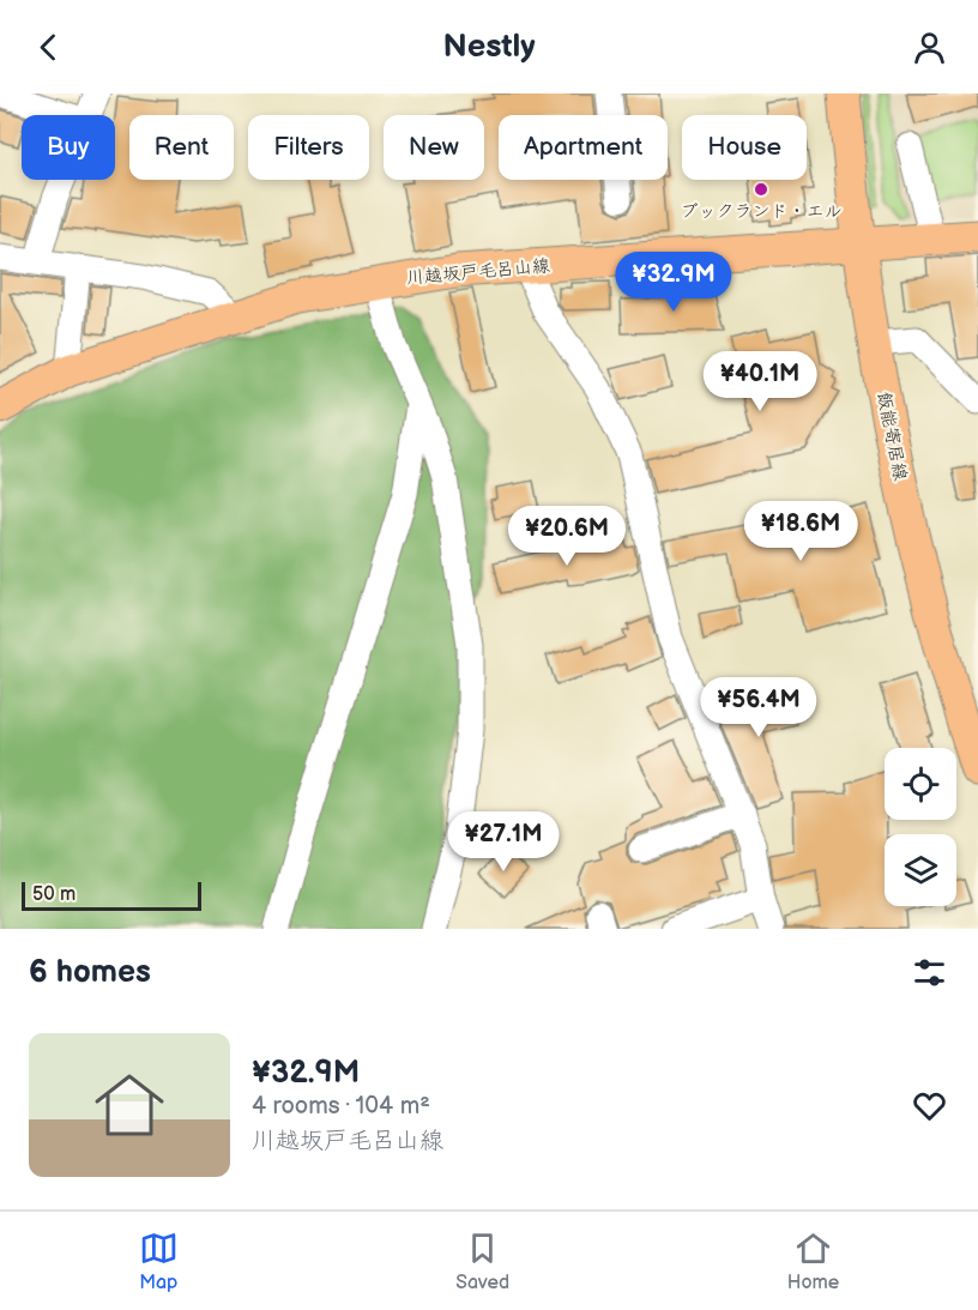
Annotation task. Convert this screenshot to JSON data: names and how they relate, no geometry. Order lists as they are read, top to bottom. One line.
{"streets":{"main road":["川越坂戸毛呂山線","飯能寄居線"]},"crossings":[["川越坂戸毛呂山線","飯能寄居線"]],"places":["ブックランド・エル"],"scale_bar":"50 m","page":{"header":"Nestly","chip":["Buy","Rent","Filters","New","Apartment","House"],"price":["¥32.9M","¥40.1M","¥18.6M","¥20.6M","¥56.4M","¥27.1M"],"scale":"50 m","heading":"6 homes","list":[{"name":"¥32.9M","note":"4 rooms · 104 m² · 川越坂戸毛呂山線"}],"tabs":["Map","Saved","Home"]}}
